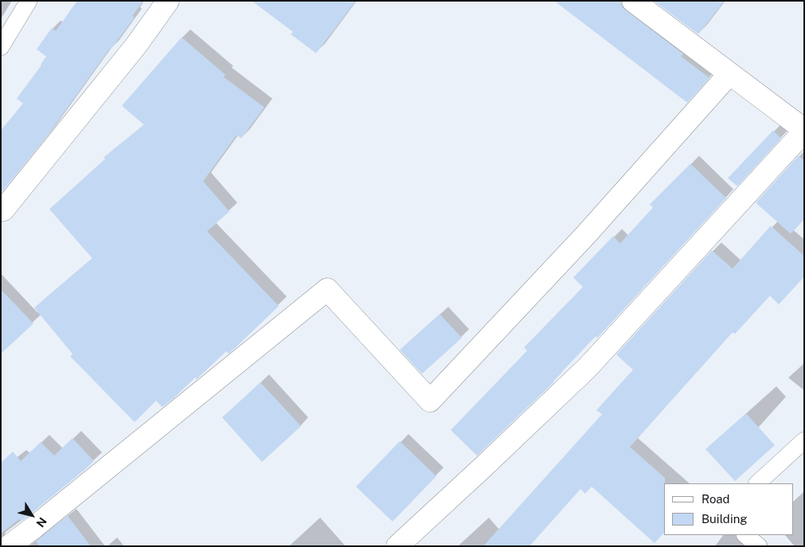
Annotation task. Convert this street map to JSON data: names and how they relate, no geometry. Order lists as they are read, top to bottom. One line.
{"legend":["Road","Building"],"north":"bottom right"}
